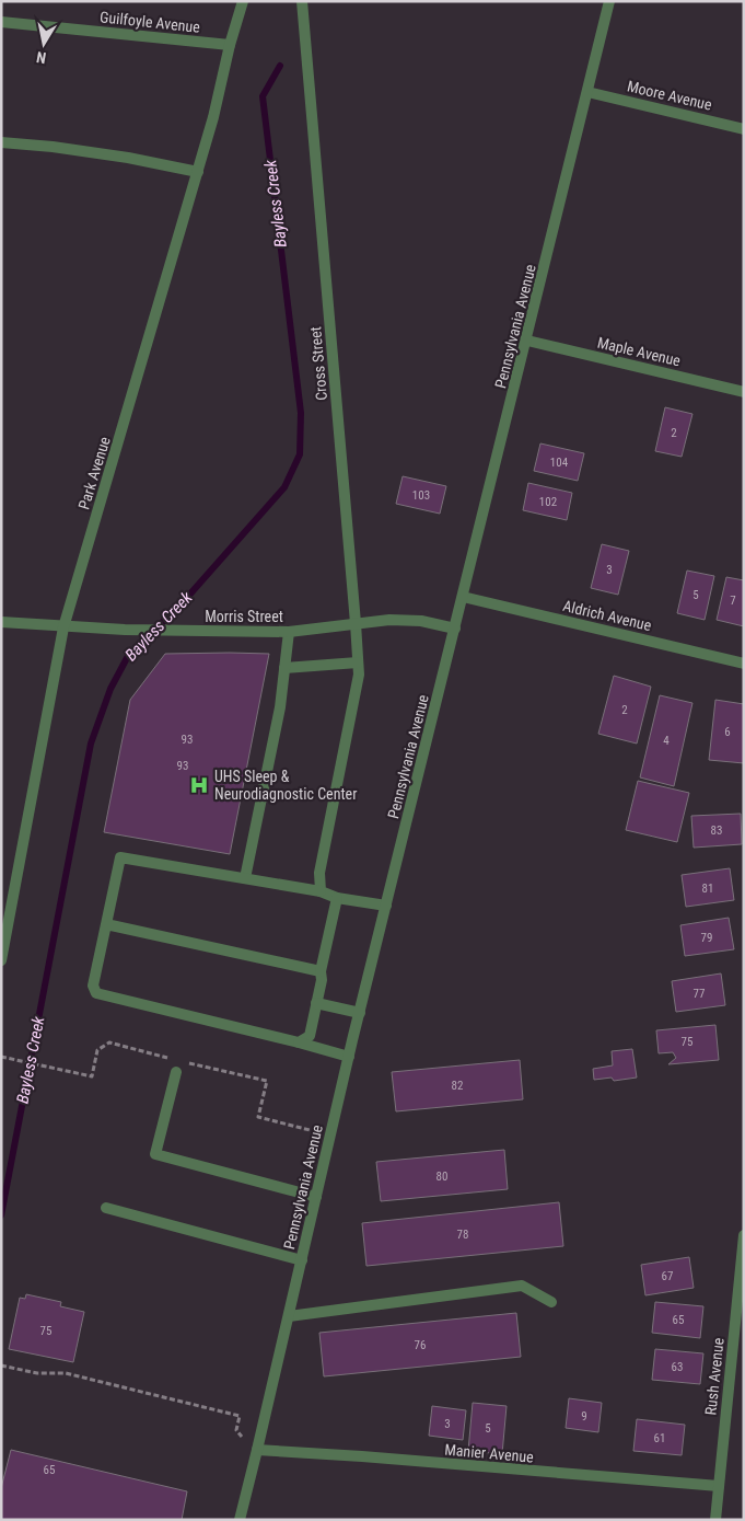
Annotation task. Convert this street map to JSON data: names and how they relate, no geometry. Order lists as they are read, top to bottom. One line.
{"streets":{"street":["Guilfoyle Avenue","Moore Avenue","Pennsylvania Avenue","Maple Avenue","Cross Street","Park Avenue","Aldrich Avenue","Morris Street","Rush Avenue","Manier Avenue"]},"crossings":[["Guilfoyle Avenue","Park Avenue"],["Moore Avenue","Pennsylvania Avenue"],["Pennsylvania Avenue","Maple Avenue"],["Pennsylvania Avenue","Aldrich Avenue"],["Pennsylvania Avenue","Manier Avenue"],["Cross Street","Morris Street"],["Park Avenue","Morris Street"],["Rush Avenue","Manier Avenue"]],"water":["Bayless Creek"],"places":{"hospital":["UHS Sleep & Neurodiagnostic Center"]},"house_numbers":["2","104","103","102","3","5","7","2","6","93","4","93","83","81","79","77","75","82","80","78","67","65","75","76","63","9","3","5","61","65"],"north":"bottom"}
